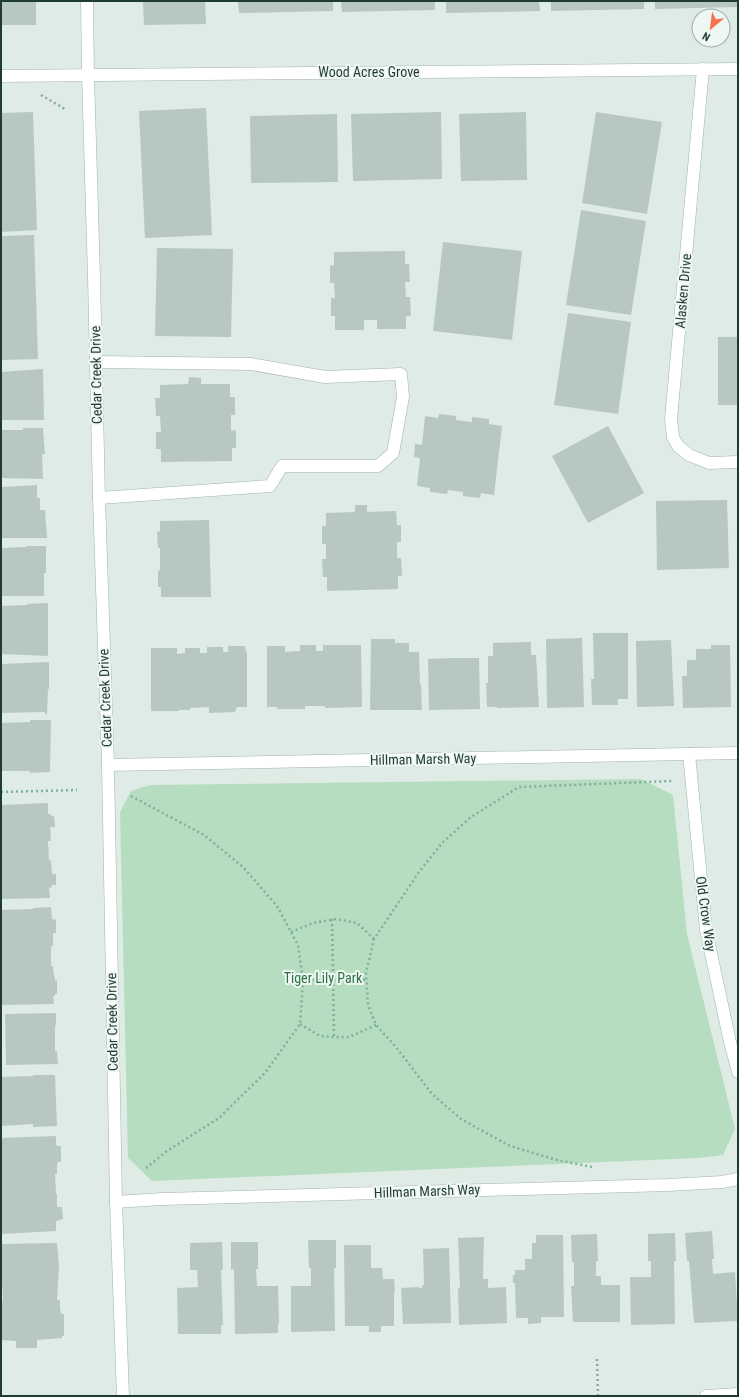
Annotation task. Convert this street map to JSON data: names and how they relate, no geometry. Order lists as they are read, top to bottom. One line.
{"streets":{"street":["Wood Acres Grove","Alasken Drive","Cedar Creek Drive","Hillman Marsh Way","Old Crow Way"]},"crossings":[["Wood Acres Grove","Alasken Drive"],["Wood Acres Grove","Cedar Creek Drive"],["Cedar Creek Drive","Hillman Marsh Way"],["Hillman Marsh Way","Old Crow Way"]],"parks":["Tiger Lily Park"],"north":"bottom left"}
